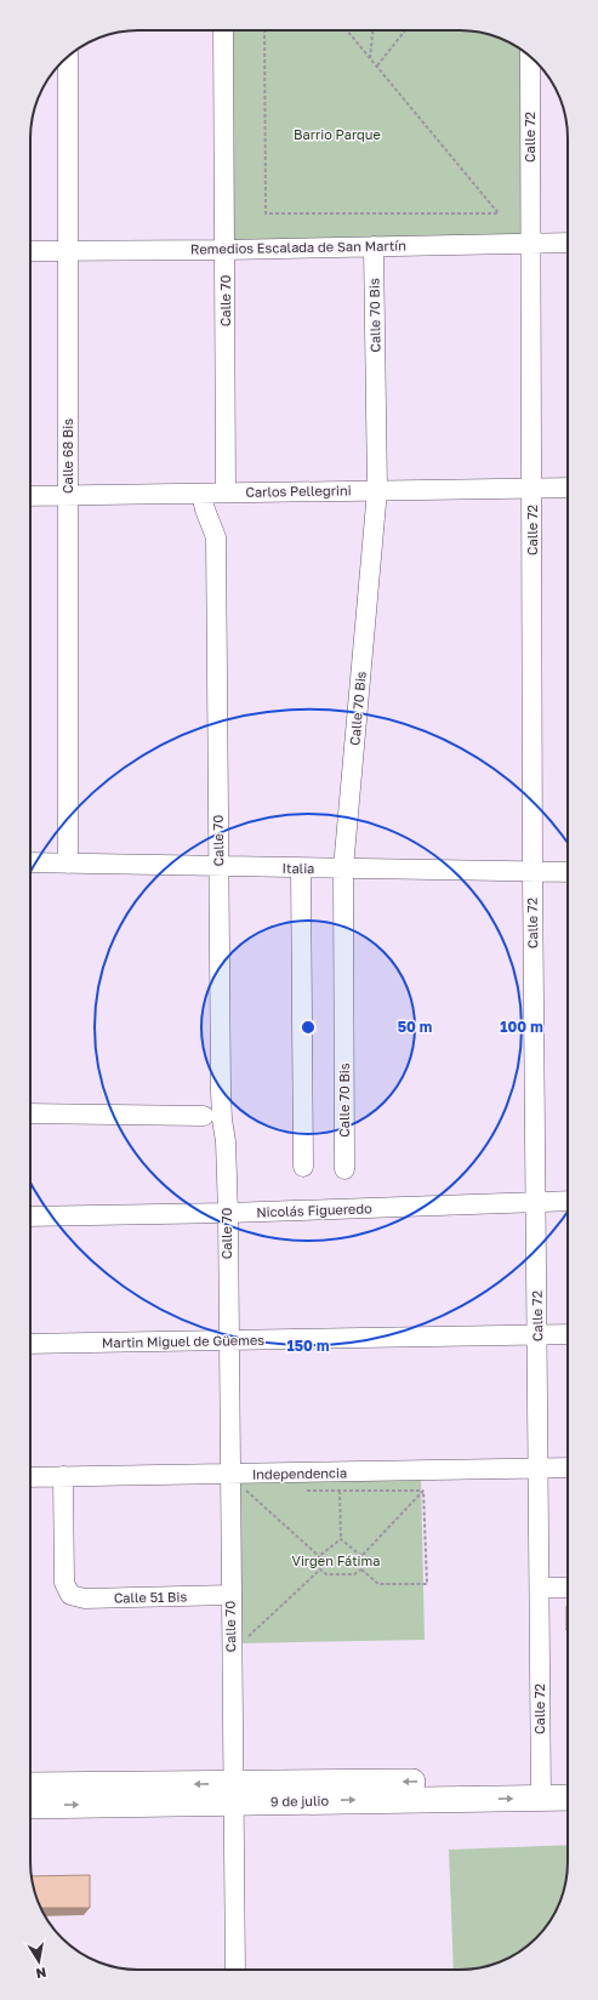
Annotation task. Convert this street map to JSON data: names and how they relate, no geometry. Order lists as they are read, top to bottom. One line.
{"streets":{"main road":["9 de julio"],"street":["Calle 72","Remedios Escalada de San Martín","Calle 70","Calle 70 Bis","Calle 68 Bis","Carlos Pellegrini","Italia","Nicolás Figueredo","Martin Miguel de Güemes","Independencia","Calle 51 Bis"]},"crossings":[["Calle 72","Remedios Escalada de San Martín"],["Calle 72","Carlos Pellegrini"],["Calle 72","Italia"],["Calle 72","Nicolás Figueredo"],["Calle 72","Martin Miguel de Güemes"],["Calle 72","Independencia"],["Calle 72","9 de julio"],["Remedios Escalada de San Martín","Calle 70"],["Remedios Escalada de San Martín","Calle 70 Bis"],["Remedios Escalada de San Martín","Calle 68 Bis"],["Calle 70","Carlos Pellegrini"],["Calle 70","Italia"],["Calle 70","Nicolás Figueredo"],["Calle 70","Martin Miguel de Güemes"],["Calle 70","Independencia"],["Calle 70","Calle 51 Bis"],["Calle 70","9 de julio"],["Calle 70 Bis","Carlos Pellegrini"],["Calle 70 Bis","Italia"],["Calle 68 Bis","Carlos Pellegrini"],["Calle 68 Bis","Italia"],["Independencia","Calle 51 Bis"]],"parks":["Barrio Parque","Virgen Fátima"],"north":"bottom","rings":["50 m","100 m","150 m"]}
